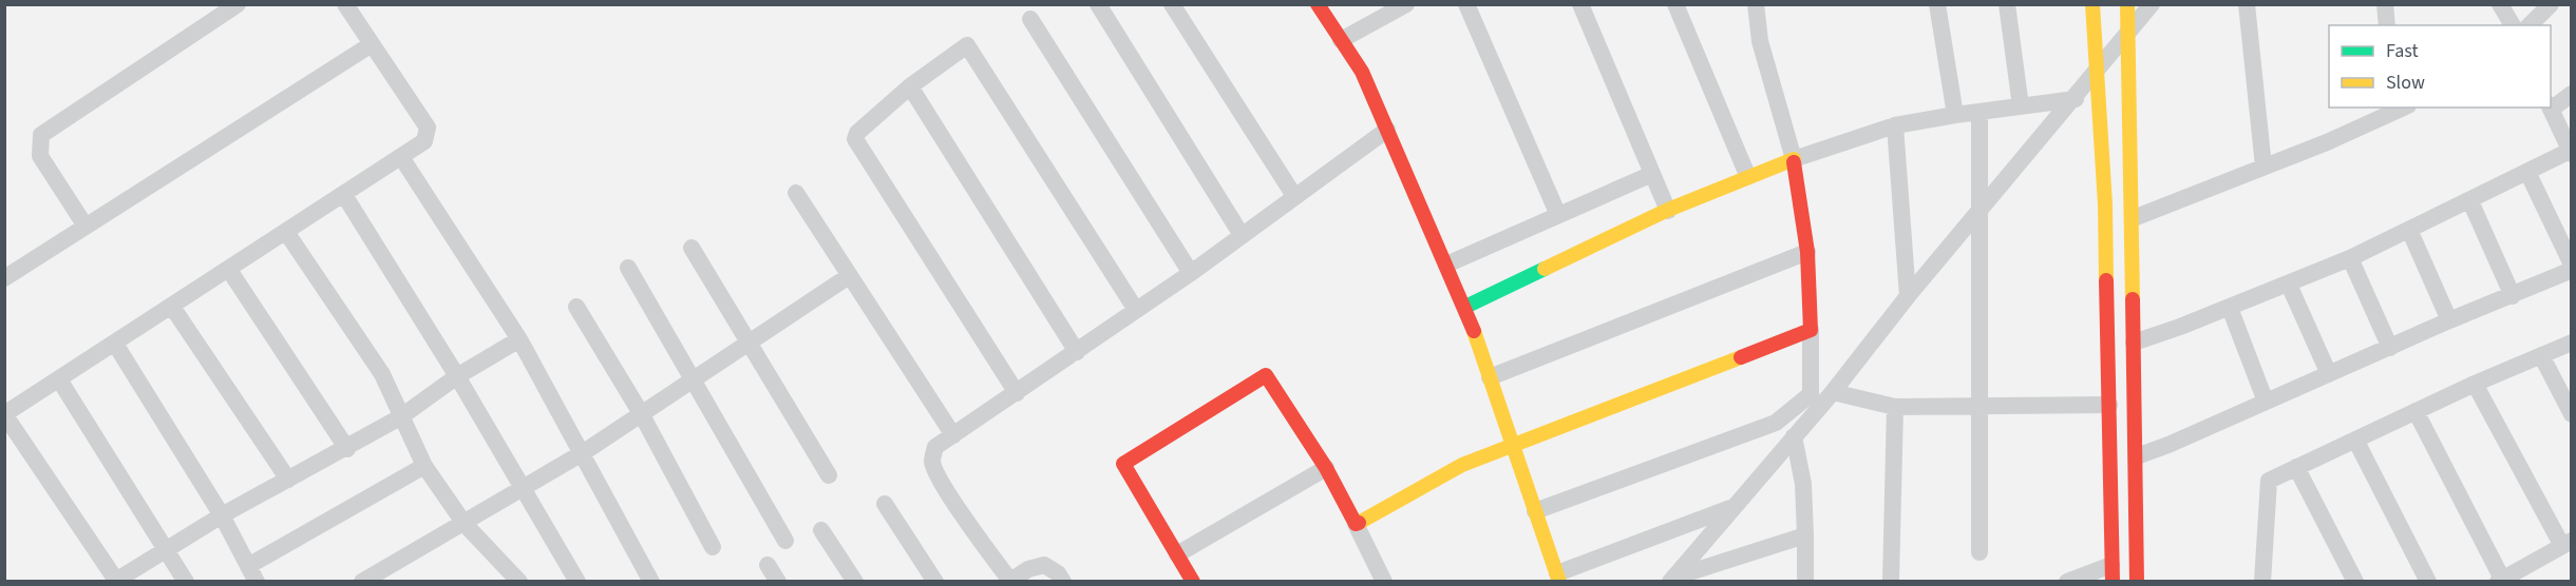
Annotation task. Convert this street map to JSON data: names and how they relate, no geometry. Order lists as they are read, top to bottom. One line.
{"legend":["Fast","Slow"]}
